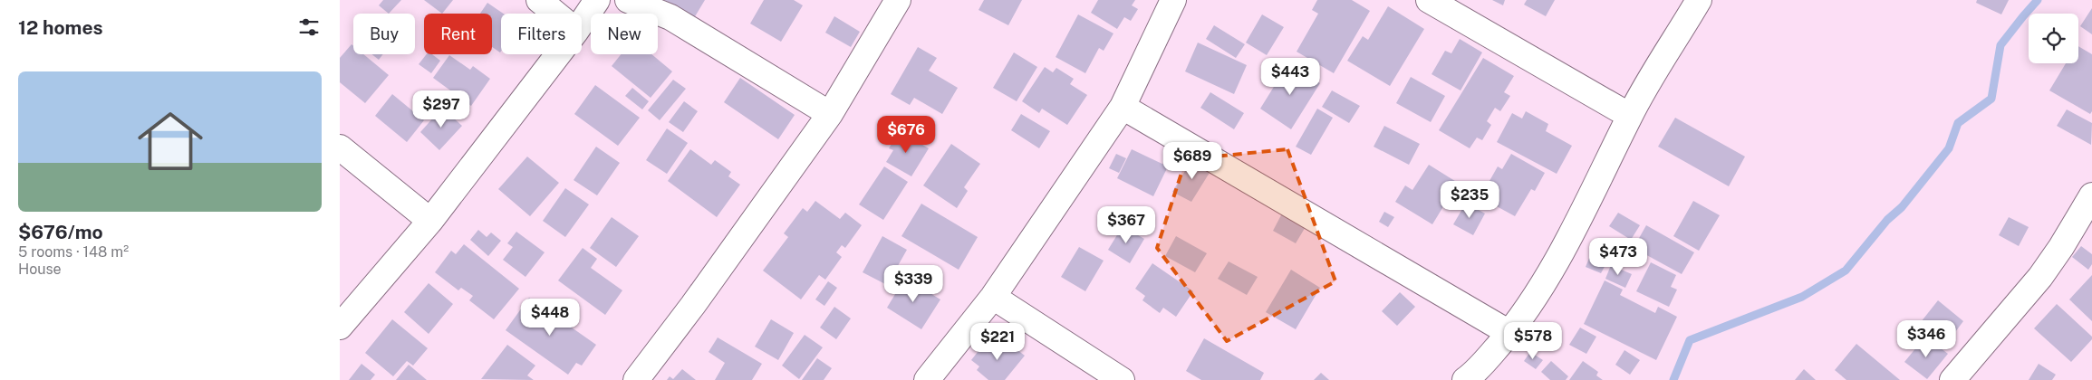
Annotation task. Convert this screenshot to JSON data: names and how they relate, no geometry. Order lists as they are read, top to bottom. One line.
{"page":{"heading":"12 homes","chip":["Buy","Rent","Filters","New"],"list":[{"name":"$676/mo","note":"5 rooms · 148 m² · House"}],"price":["$443","$297","$676","$689","$235","$367","$473","$339","$448","$346","$578","$221"]}}
